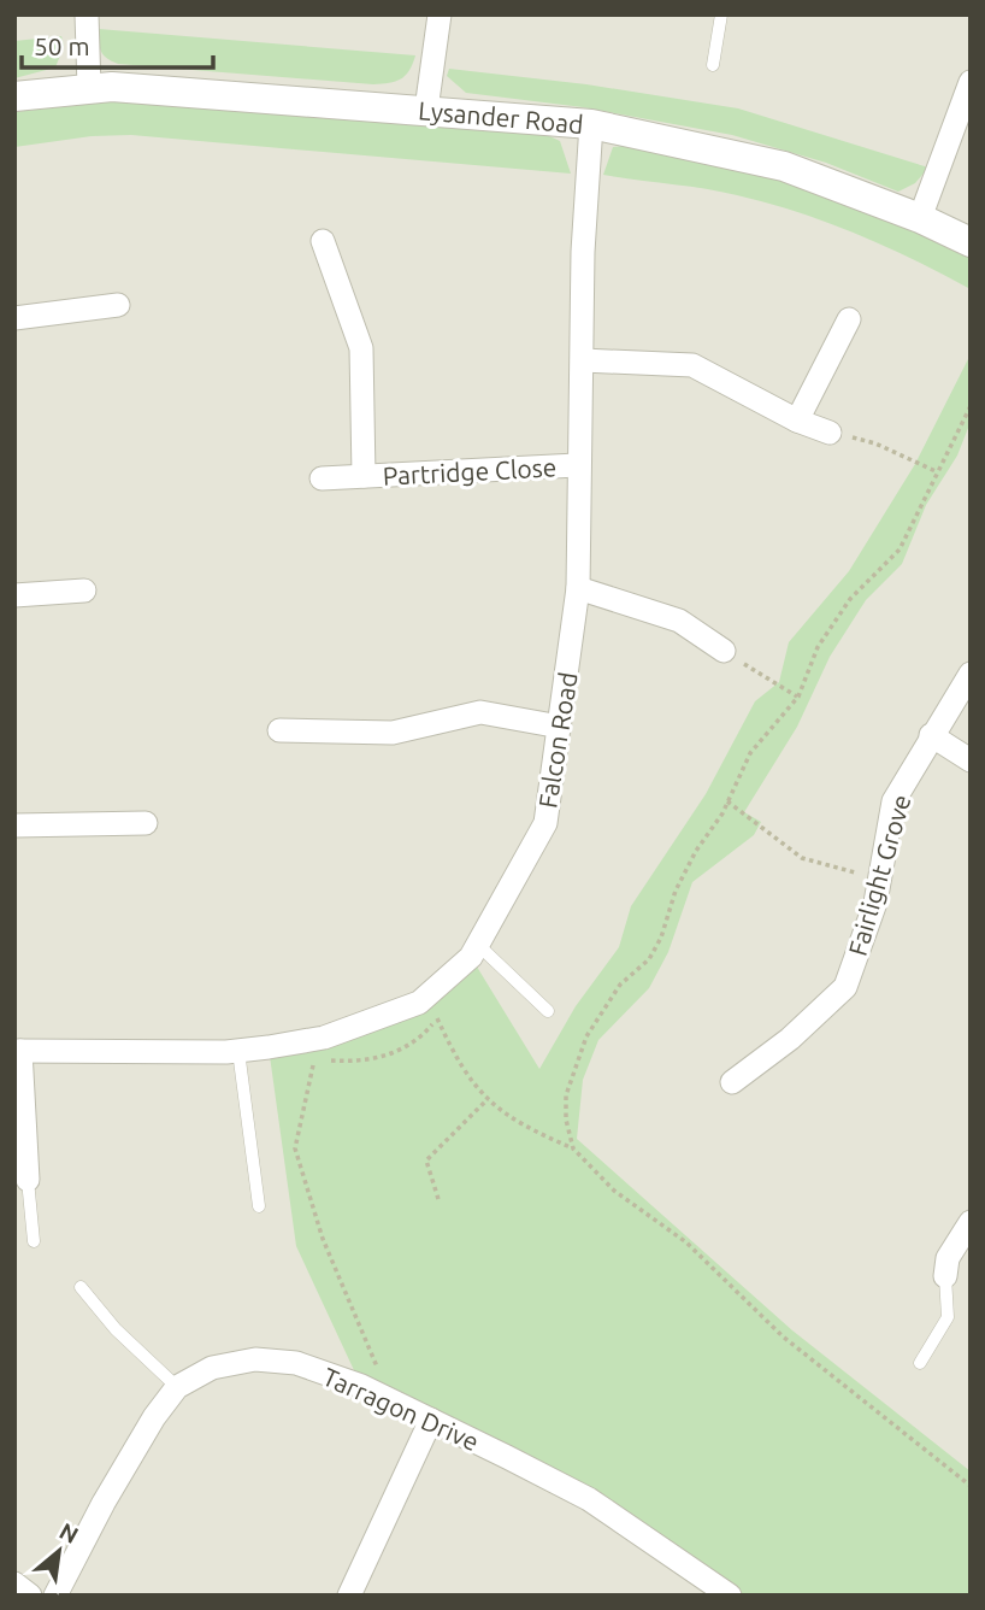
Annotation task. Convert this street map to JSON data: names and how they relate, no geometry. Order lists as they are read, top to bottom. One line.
{"streets":{"street":["Lysander Road","Partridge Close","Falcon Road","Fairlight Grove","Tarragon Drive"]},"crossings":[["Lysander Road","Falcon Road"],["Partridge Close","Falcon Road"]],"scale_bar":"50 m","north":"top right"}
